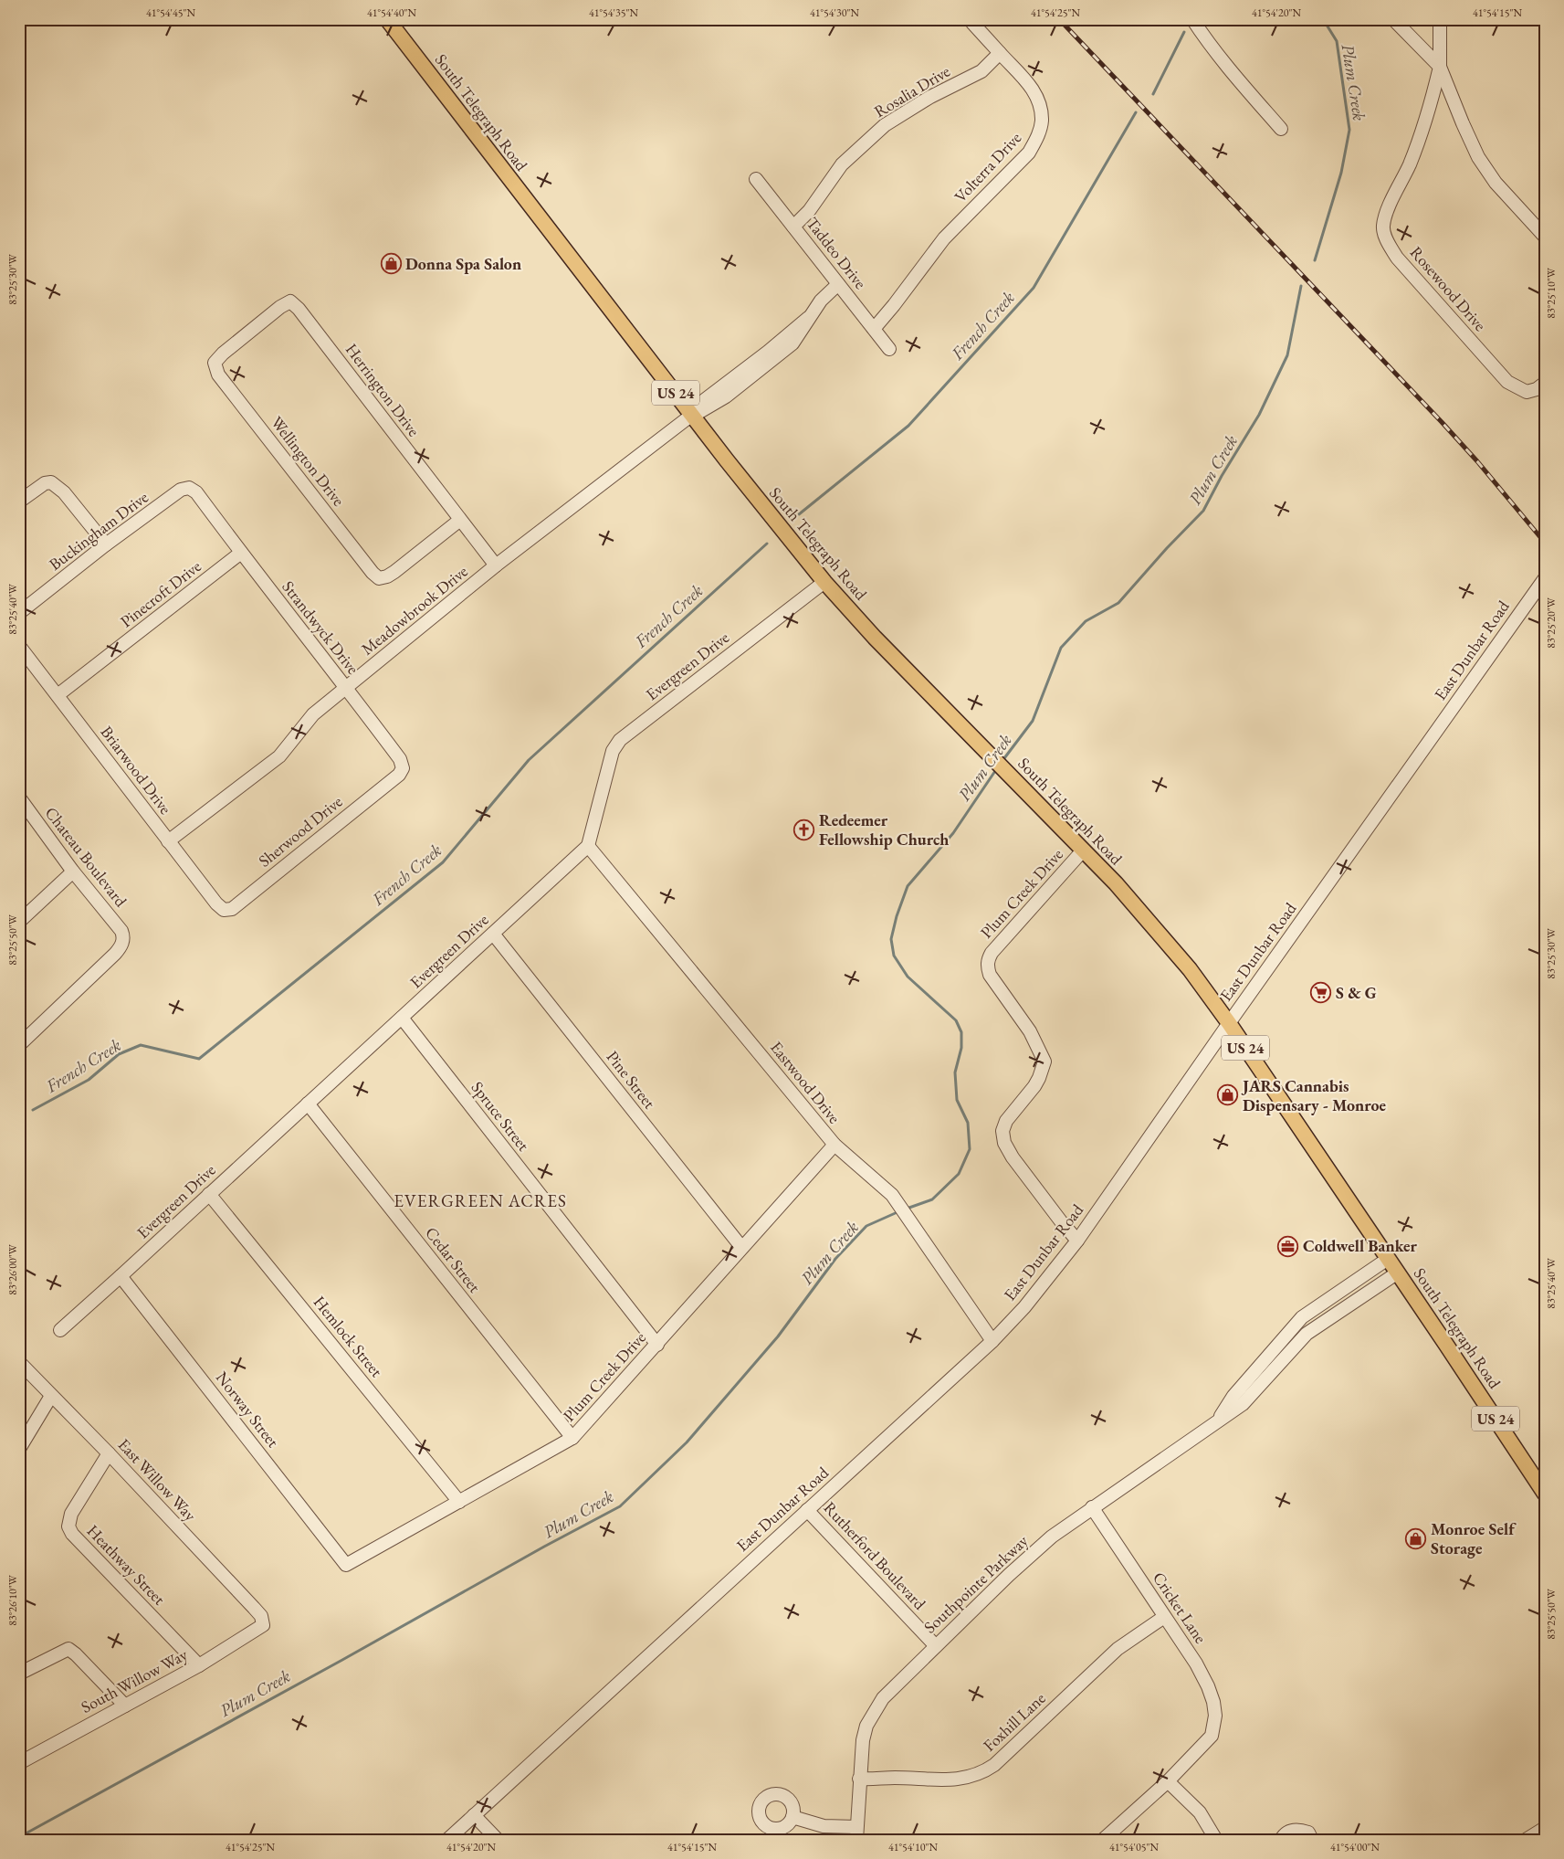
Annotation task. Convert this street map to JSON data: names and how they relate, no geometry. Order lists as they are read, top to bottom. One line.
{"streets":{"main road":["South Telegraph Road","US 24"],"street":["Rosalia Drive","Volterra Drive","Taddeo Drive","Rosewood Drive","Herrington Drive","Wellington Drive","Buckingham Drive","Pinecroft Drive","Meadowbrook Drive","Strandwyck Drive","East Dunbar Road","Evergreen Drive","Briarwood Drive","Sherwood Drive","Chateau Boulevard","Plum Creek Drive","Pine Street","Eastwood Drive","Spruce Street","Cedar Street","Hemlock Street","Norway Street","East Willow Way","Rutherford Boulevard","Heathway Street","Southpointe Parkway","Cricket Lane","South Willow Way","Foxhill Lane"]},"crossings":[["Rosalia Drive","Volterra Drive"],["Rosalia Drive","Taddeo Drive"],["South Telegraph Road","Meadowbrook Drive"],["South Telegraph Road","East Dunbar Road"],["South Telegraph Road","Evergreen Drive"],["South Telegraph Road","Plum Creek Drive"],["South Telegraph Road","Southpointe Parkway"],["Volterra Drive","Taddeo Drive"],["Taddeo Drive","Meadowbrook Drive"],["Herrington Drive","Wellington Drive"],["Herrington Drive","Meadowbrook Drive"],["Buckingham Drive","Strandwyck Drive"],["Pinecroft Drive","Strandwyck Drive"],["Pinecroft Drive","Briarwood Drive"],["Meadowbrook Drive","Strandwyck Drive"],["Meadowbrook Drive","Briarwood Drive"],["Strandwyck Drive","Sherwood Drive"],["East Dunbar Road","Plum Creek Drive"],["East Dunbar Road","Eastwood Drive"],["East Dunbar Road","Rutherford Boulevard"],["Evergreen Drive","Pine Street"],["Evergreen Drive","Eastwood Drive"],["Evergreen Drive","Spruce Street"],["Evergreen Drive","Cedar Street"],["Evergreen Drive","Hemlock Street"],["Evergreen Drive","Norway Street"],["Briarwood Drive","Sherwood Drive"],["Plum Creek Drive","Pine Street"],["Plum Creek Drive","Eastwood Drive"],["Plum Creek Drive","Spruce Street"],["Plum Creek Drive","Cedar Street"],["Plum Creek Drive","Hemlock Street"],["Plum Creek Drive","Norway Street"],["East Willow Way","Heathway Street"],["East Willow Way","South Willow Way"],["Rutherford Boulevard","Southpointe Parkway"],["Heathway Street","South Willow Way"],["Southpointe Parkway","Cricket Lane"],["Southpointe Parkway","Foxhill Lane"],["Cricket Lane","Foxhill Lane"]],"districts":["EVERGREEN ACRES"],"water":["Plum Creek","French Creek"],"places":{"shop":["Donna Spa Salon","JARS Cannabis Dispensary - Monroe","Monroe Self Storage"],"church":["Redeemer Fellowship Church"],"supermarket":["S & G"],"office":["Coldwell Banker"]},"coordinates":["41°54'45\"N","41°54'40\"N","41°54'35\"N","41°54'30\"N","41°54'25\"N","41°54'20\"N","41°54'15\"N","83°25'30\"W","83°25'10\"W","83°25'40\"W","83°25'20\"W","83°25'50\"W","83°26'00\"W","83°26'10\"W","41°54'10\"N","41°54'05\"N","41°54'00\"N"]}
